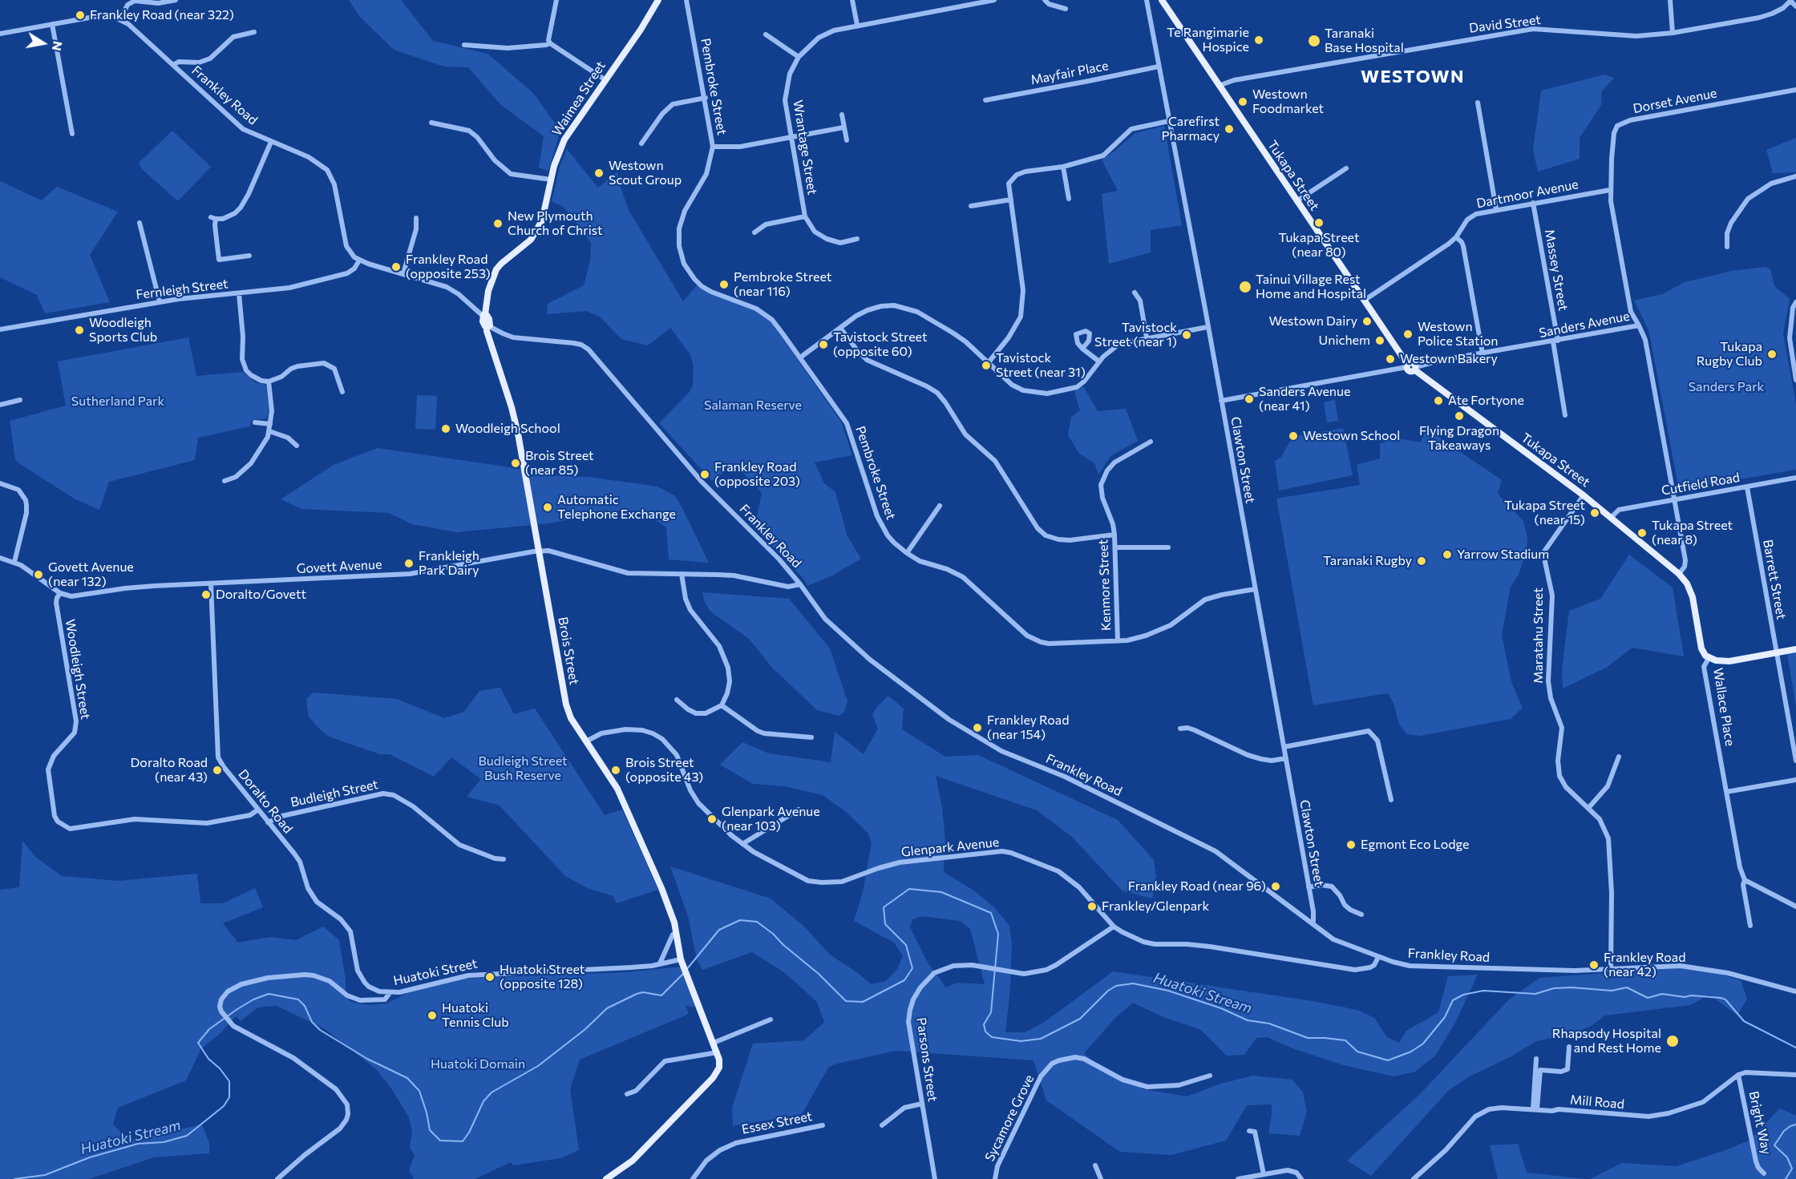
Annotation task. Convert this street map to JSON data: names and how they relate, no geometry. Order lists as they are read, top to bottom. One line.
{"streets":{"main road":["Waimea Street","Tukapa Street","Brois Street","Wallace Place"],"street":["David Street","Mayfair Place","Pembroke Street","Frankley Road","Dorset Avenue","Wrantage Street","Dartmoor Avenue","Massey Street","Fernleigh Street","Sanders Avenue","Clawton Street","Cutfield Road","Govett Avenue","Barrett Street","Kenmore Street","Maratahu Street","Woodleigh Street","Budleigh Street","Doralto Road","Glenpark Avenue","Huatoki Street","Parsons Street","Mill Road","Sycamore Grove","Essex Street","Bright Way"]},"crossings":[["David Street","Tukapa Street"],["Mayfair Place","Clawton Street"],["Pembroke Street","Clawton Street"],["Pembroke Street","Kenmore Street"],["Frankley Road","Fernleigh Street"],["Frankley Road","Clawton Street"],["Frankley Road","Govett Avenue"],["Frankley Road","Maratahu Street"],["Frankley Road","Brois Street"],["Frankley Road","Glenpark Avenue"],["Waimea Street","Brois Street"],["Dorset Avenue","Dartmoor Avenue"],["Dorset Avenue","Sanders Avenue"],["Tukapa Street","Dartmoor Avenue"],["Tukapa Street","Sanders Avenue"],["Tukapa Street","Cutfield Road"],["Tukapa Street","Maratahu Street"],["Tukapa Street","Wallace Place"],["Dartmoor Avenue","Massey Street"],["Massey Street","Sanders Avenue"],["Sanders Avenue","Cutfield Road"],["Cutfield Road","Barrett Street"],["Govett Avenue","Brois Street"],["Govett Avenue","Woodleigh Street"],["Govett Avenue","Doralto Road"],["Brois Street","Glenpark Avenue"],["Brois Street","Huatoki Street"],["Woodleigh Street","Doralto Road"],["Budleigh Street","Doralto Road"],["Doralto Road","Huatoki Street"],["Glenpark Avenue","Parsons Street"],["Mill Road","Bright Way"]],"districts":["WESTOWN"],"water":["Huatoki Stream"],"parks":["Sanders Park","Sutherland Park","Salaman Reserve","Budleigh Street Bush Reserve","Huatoki Domain"],"places":["Frankley Road (near 322)","Te Rangimarie Hospice","Taranaki Base Hospital","Westown Foodmarket","Carefirst Pharmacy","Westown Scout Group","Tukapa Street (near 80)","New Plymouth Church of Christ","Frankley Road (opposite 253)","Pembroke Street (near 116)","Tainui Village Rest Home and Hospital","Westown Dairy","Woodleigh Sports Club","Westown Police Station","Tavistock Street (near 1)","Unichem","Tavistock Street (opposite 60)","Tukapa Rugby Club","Westown Bakery","Tavistock Street (near 31)","Sanders Avenue (near 41)","Ate Fortyone","Flying Dragon Takeaways","Woodleigh School","Westown School","Brois Street (near 85)","Frankley Road (opposite 203)","Automatic Telephone Exchange","Tukapa Street (near 15)","Tukapa Street (near 8)","Yarrow Stadium","Taranaki Rugby","Frankleigh Park Dairy","Govett Avenue (near 132)","Doralto/Govett","Frankley Road (near 154)","Doralto Road (near 43)","Brois Street (opposite 43)","Glenpark Avenue (near 103)","Egmont Eco Lodge","Frankley Road (near 96)","Frankley/Glenpark","Frankley Road (near 42)","Huatoki Street (opposite 128)","Huatoki Tennis Club","Rhapsody Hospital and Rest Home"],"north":"right"}
